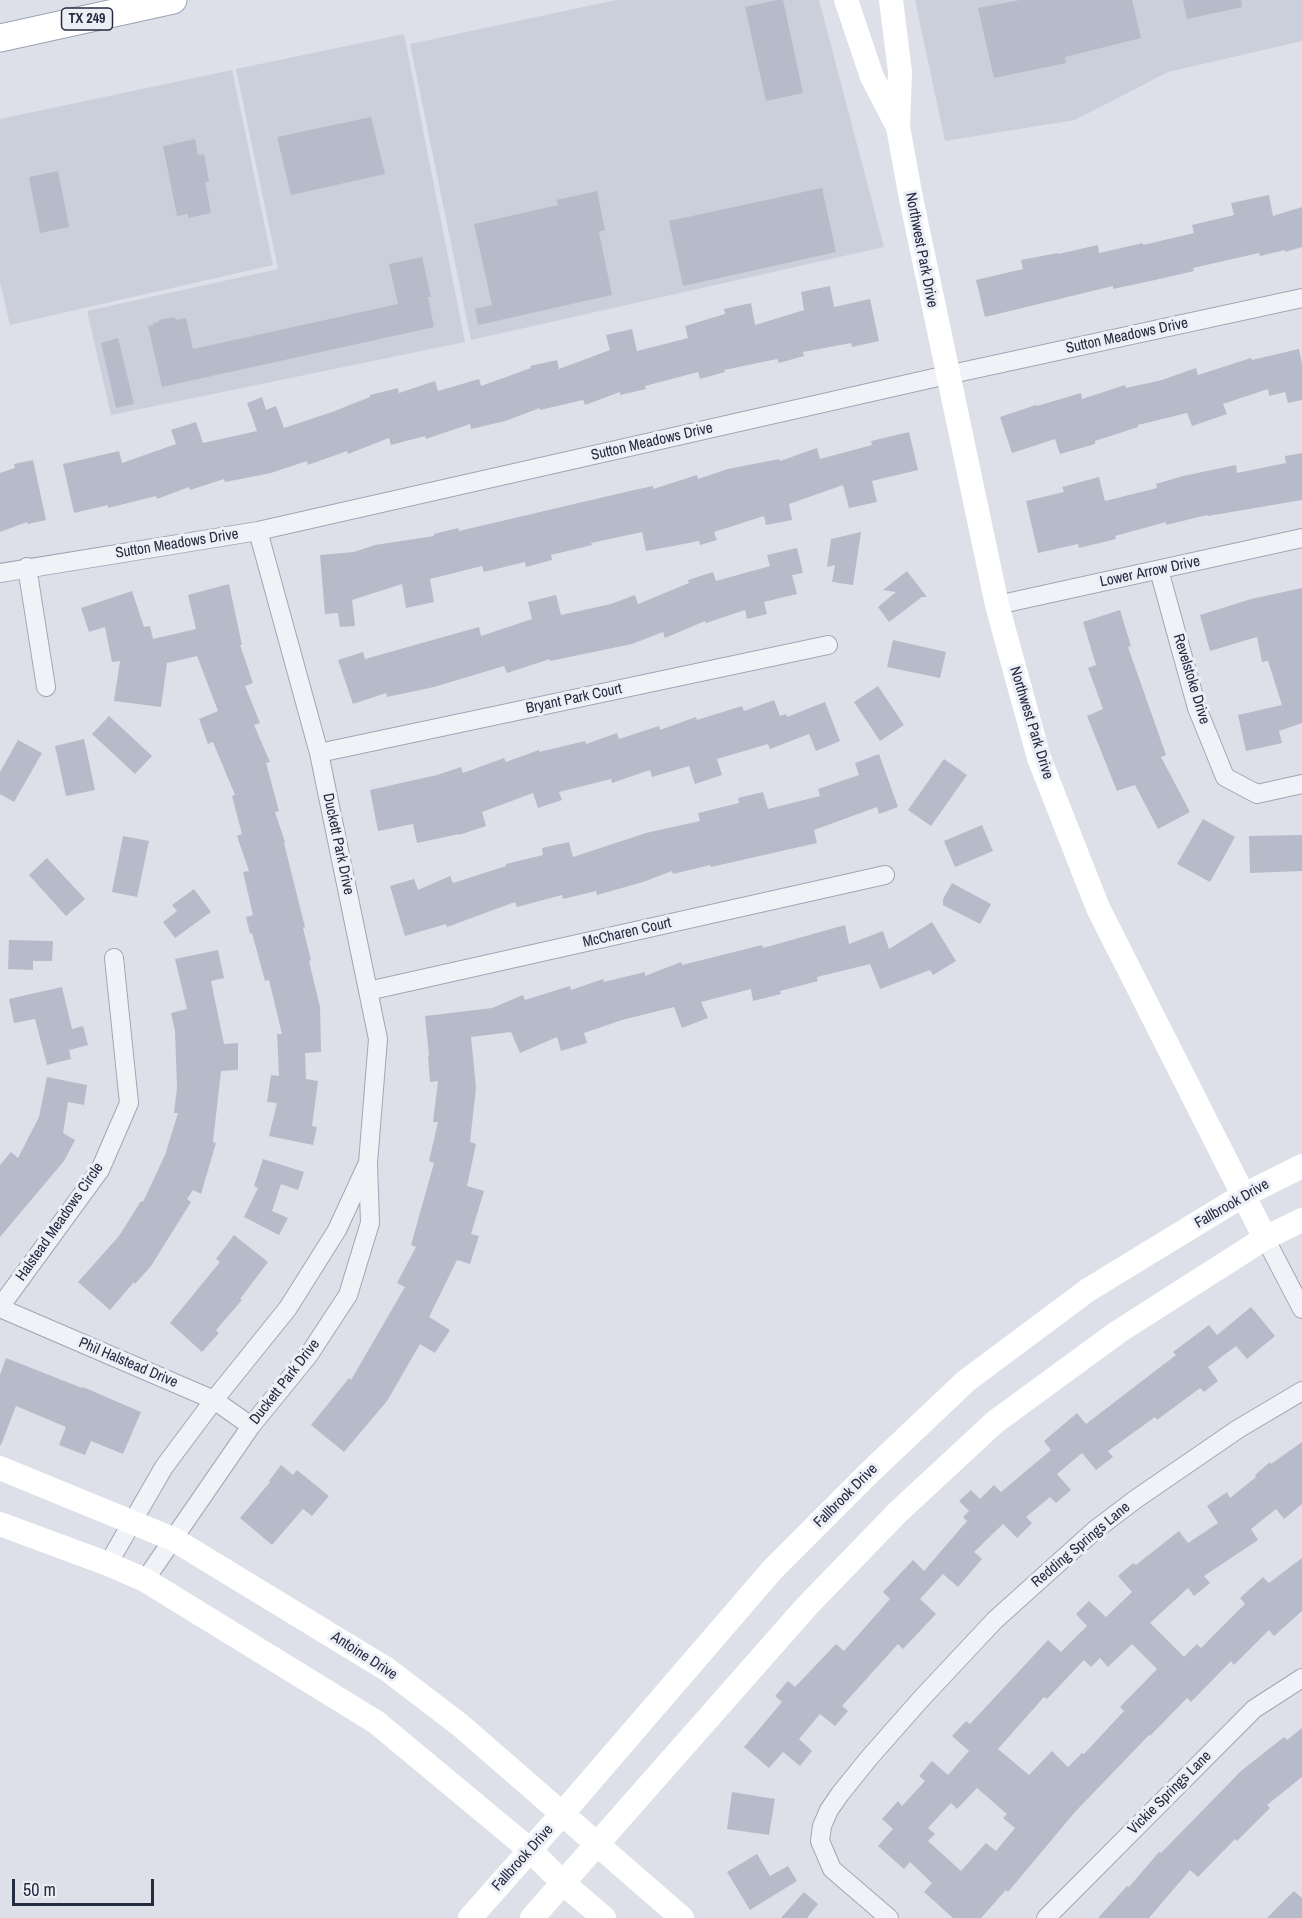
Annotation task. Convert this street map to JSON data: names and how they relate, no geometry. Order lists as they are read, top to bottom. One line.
{"streets":{"main road":["TX 249","Northwest Park Drive","Fallbrook Drive","Antoine Drive"],"street":["Sutton Meadows Drive","Lower Arrow Drive","Revelstoke Drive","Bryant Park Court","Duckett Park Drive","McCharen Court","Halstead Meadows Circle","Phil Halstead Drive","Redding Springs Lane","Vickie Springs Lane"]},"crossings":[["Northwest Park Drive","Sutton Meadows Drive"],["Northwest Park Drive","Lower Arrow Drive"],["Northwest Park Drive","Fallbrook Drive"],["Sutton Meadows Drive","Duckett Park Drive"],["Lower Arrow Drive","Revelstoke Drive"],["Bryant Park Court","Duckett Park Drive"],["Duckett Park Drive","McCharen Court"],["Duckett Park Drive","Phil Halstead Drive"],["Duckett Park Drive","Antoine Drive"],["Fallbrook Drive","Antoine Drive"],["Halstead Meadows Circle","Phil Halstead Drive"]],"scale_bar":"50 m"}
